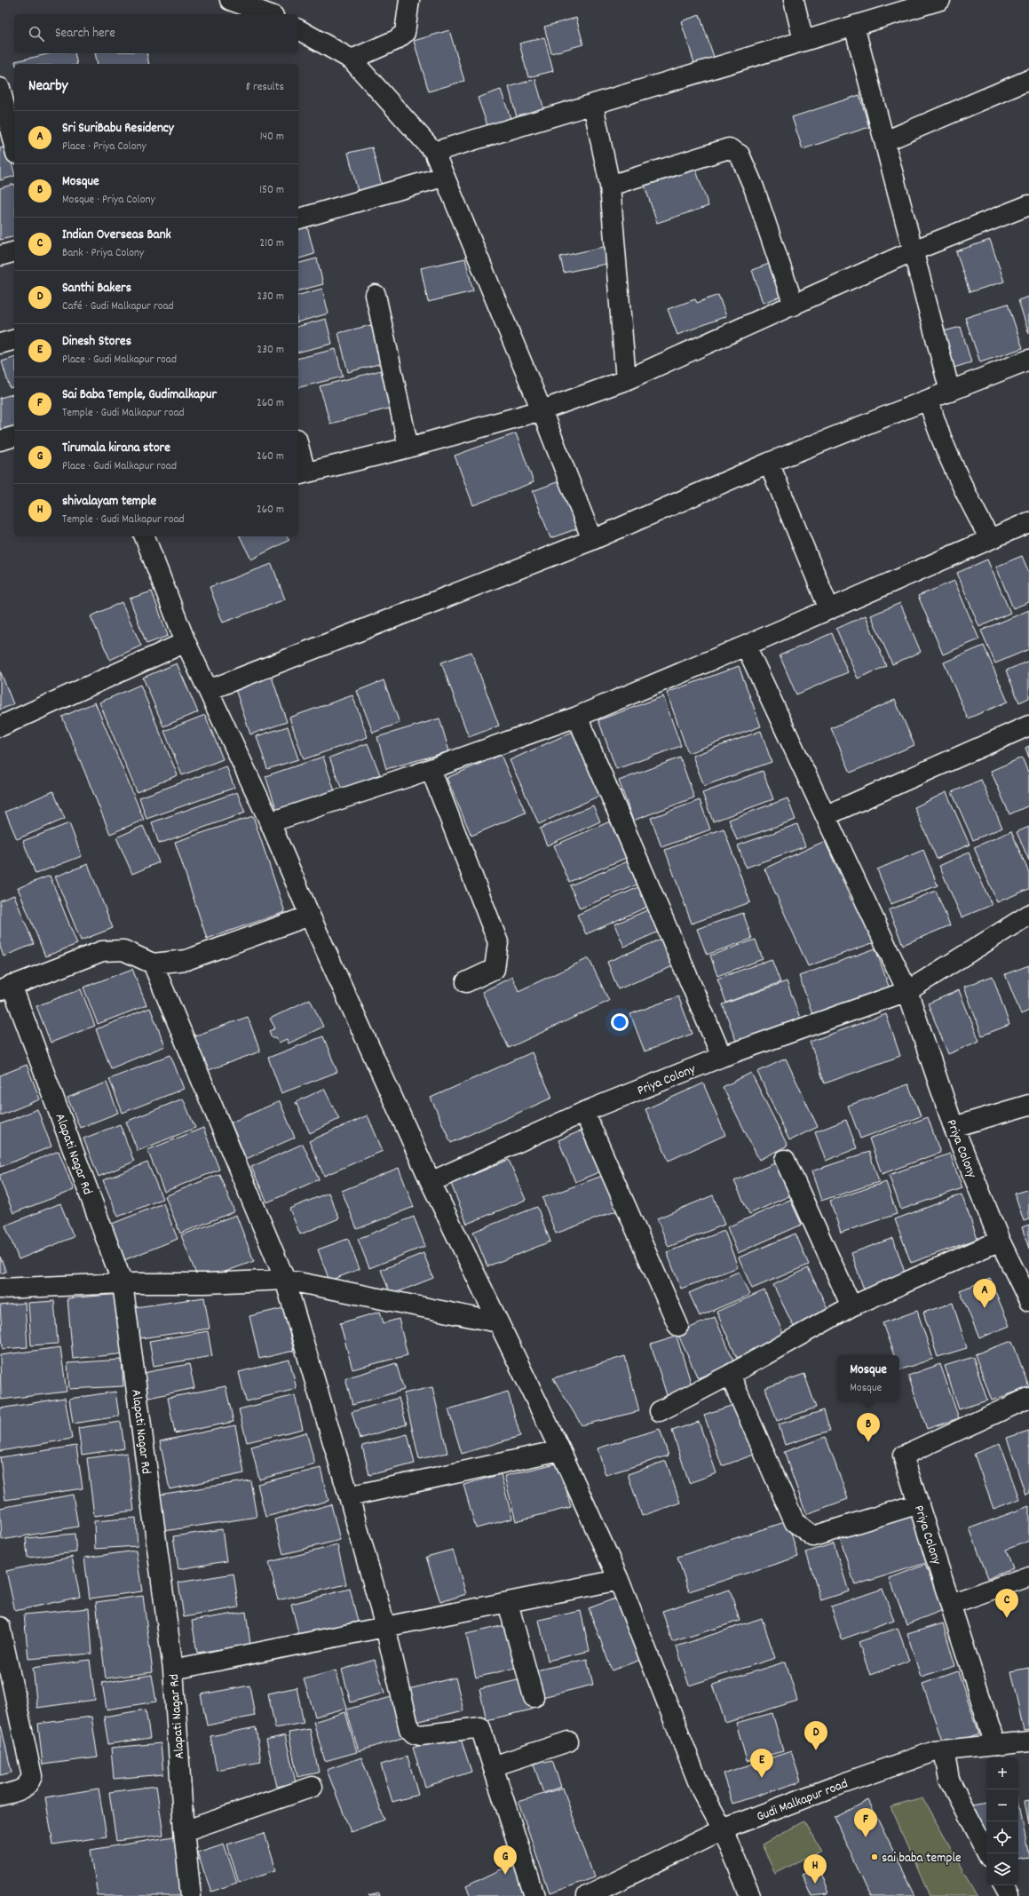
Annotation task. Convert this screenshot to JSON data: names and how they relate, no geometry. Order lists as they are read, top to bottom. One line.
{"streets":{"street":["Priya Colony","Alapati Nagar Rd","Gudi Malkapur road"]},"crossings":[["Priya Colony","Gudi Malkapur road"]],"places":["sai baba temple"],"page":{"search":"Search here","heading":["Nearby","8 results"],"list":[{"mark":"A","name":"Sri SuriBabu Residency","note":"Place · Priya Colony","value":"140 m"},{"mark":"B","name":"Mosque","note":"Mosque · Priya Colony","value":"150 m"},{"mark":"C","name":"Indian Overseas Bank","note":"Bank · Priya Colony","value":"210 m"},{"mark":"D","name":"Santhi Bakers","note":"Café · Gudi Malkapur road","value":"230 m"},{"mark":"E","name":"Dinesh Stores","note":"Place · Gudi Malkapur road","value":"230 m"},{"mark":"F","name":"Sai Baba Temple, Gudimalkapur","note":"Temple · Gudi Malkapur road","value":"260 m"},{"mark":"G","name":"Tirumala kirana store","note":"Place · Gudi Malkapur road","value":"260 m"},{"mark":"H","name":"shivalayam temple","note":"Temple · Gudi Malkapur road","value":"260 m"}],"pins":["A","B","C","D","E","F","G","H"],"popup":["Mosque","Mosque"],"map_buttons":["+","−"]}}
